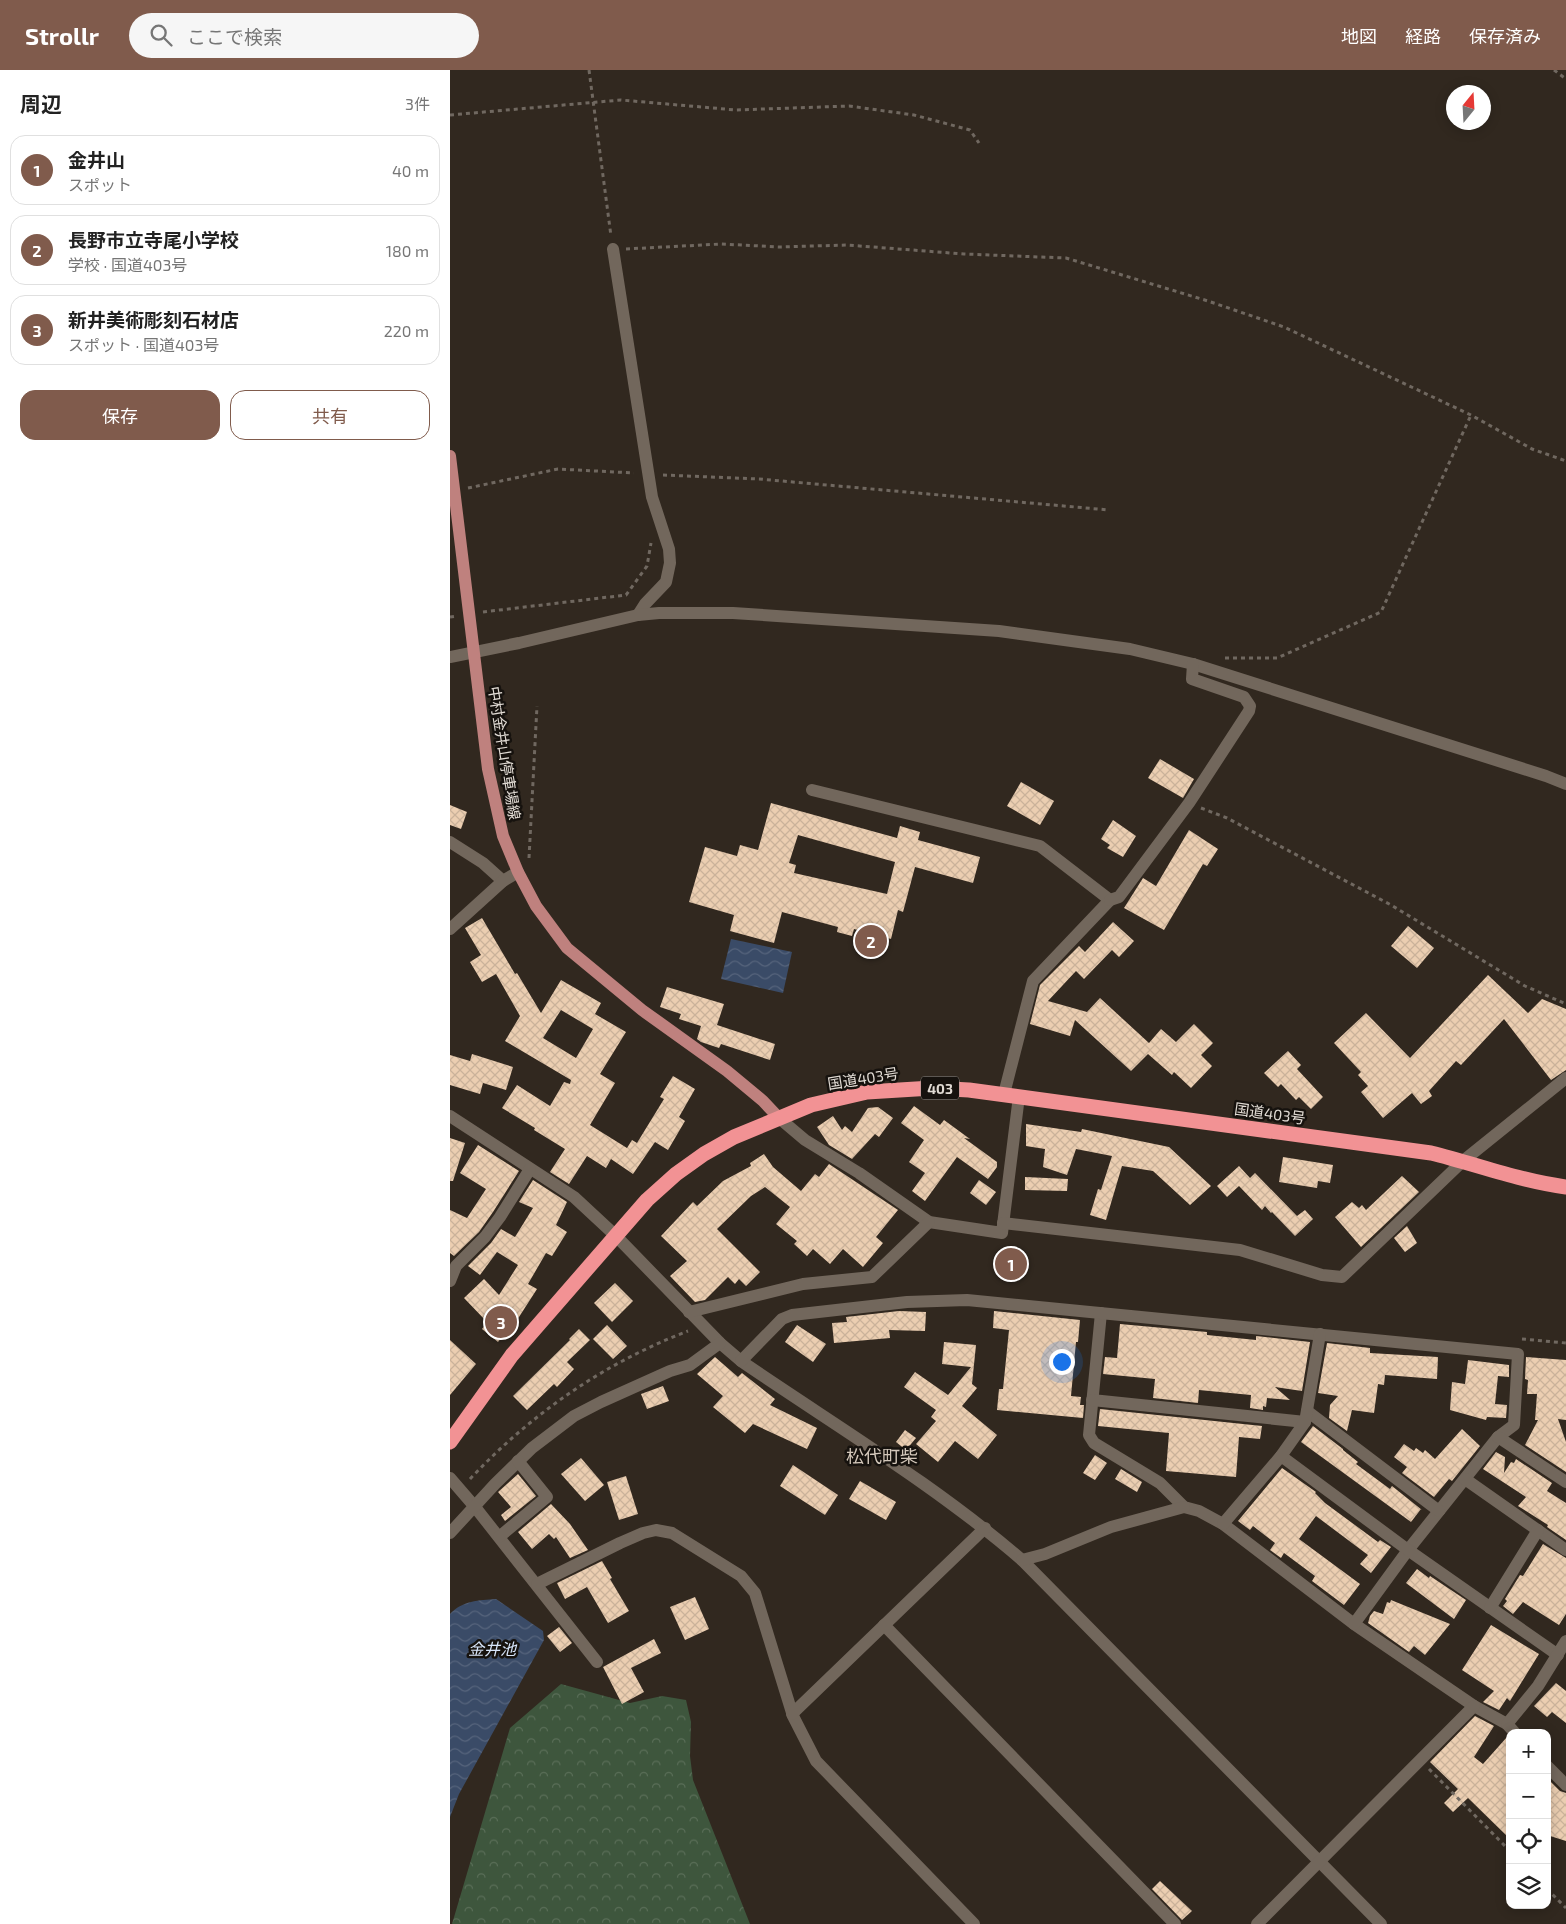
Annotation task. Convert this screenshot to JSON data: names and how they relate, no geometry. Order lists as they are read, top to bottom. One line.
{"streets":{"highway":["国道403号","403"],"main road":["中村金井山停車場線"]},"crossings":[["中村金井山停車場線","国道403号"]],"districts":["松代町柴"],"water":["金井池"],"north":"top","page":{"header":"Strollr","search":"ここで検索","nav":["地図","経路","保存済み"],"heading":["周辺","3件"],"list":[{"mark":"1","name":"金井山","note":"スポット","value":"40 m"},{"mark":"2","name":"長野市立寺尾小学校","note":"学校 · 国道403号","value":"180 m"},{"mark":"3","name":"新井美術彫刻石材店","note":"スポット · 国道403号","value":"220 m"}],"buttons":["保存","共有"],"pins":["2","1","3"],"map_buttons":["+","−"]}}
